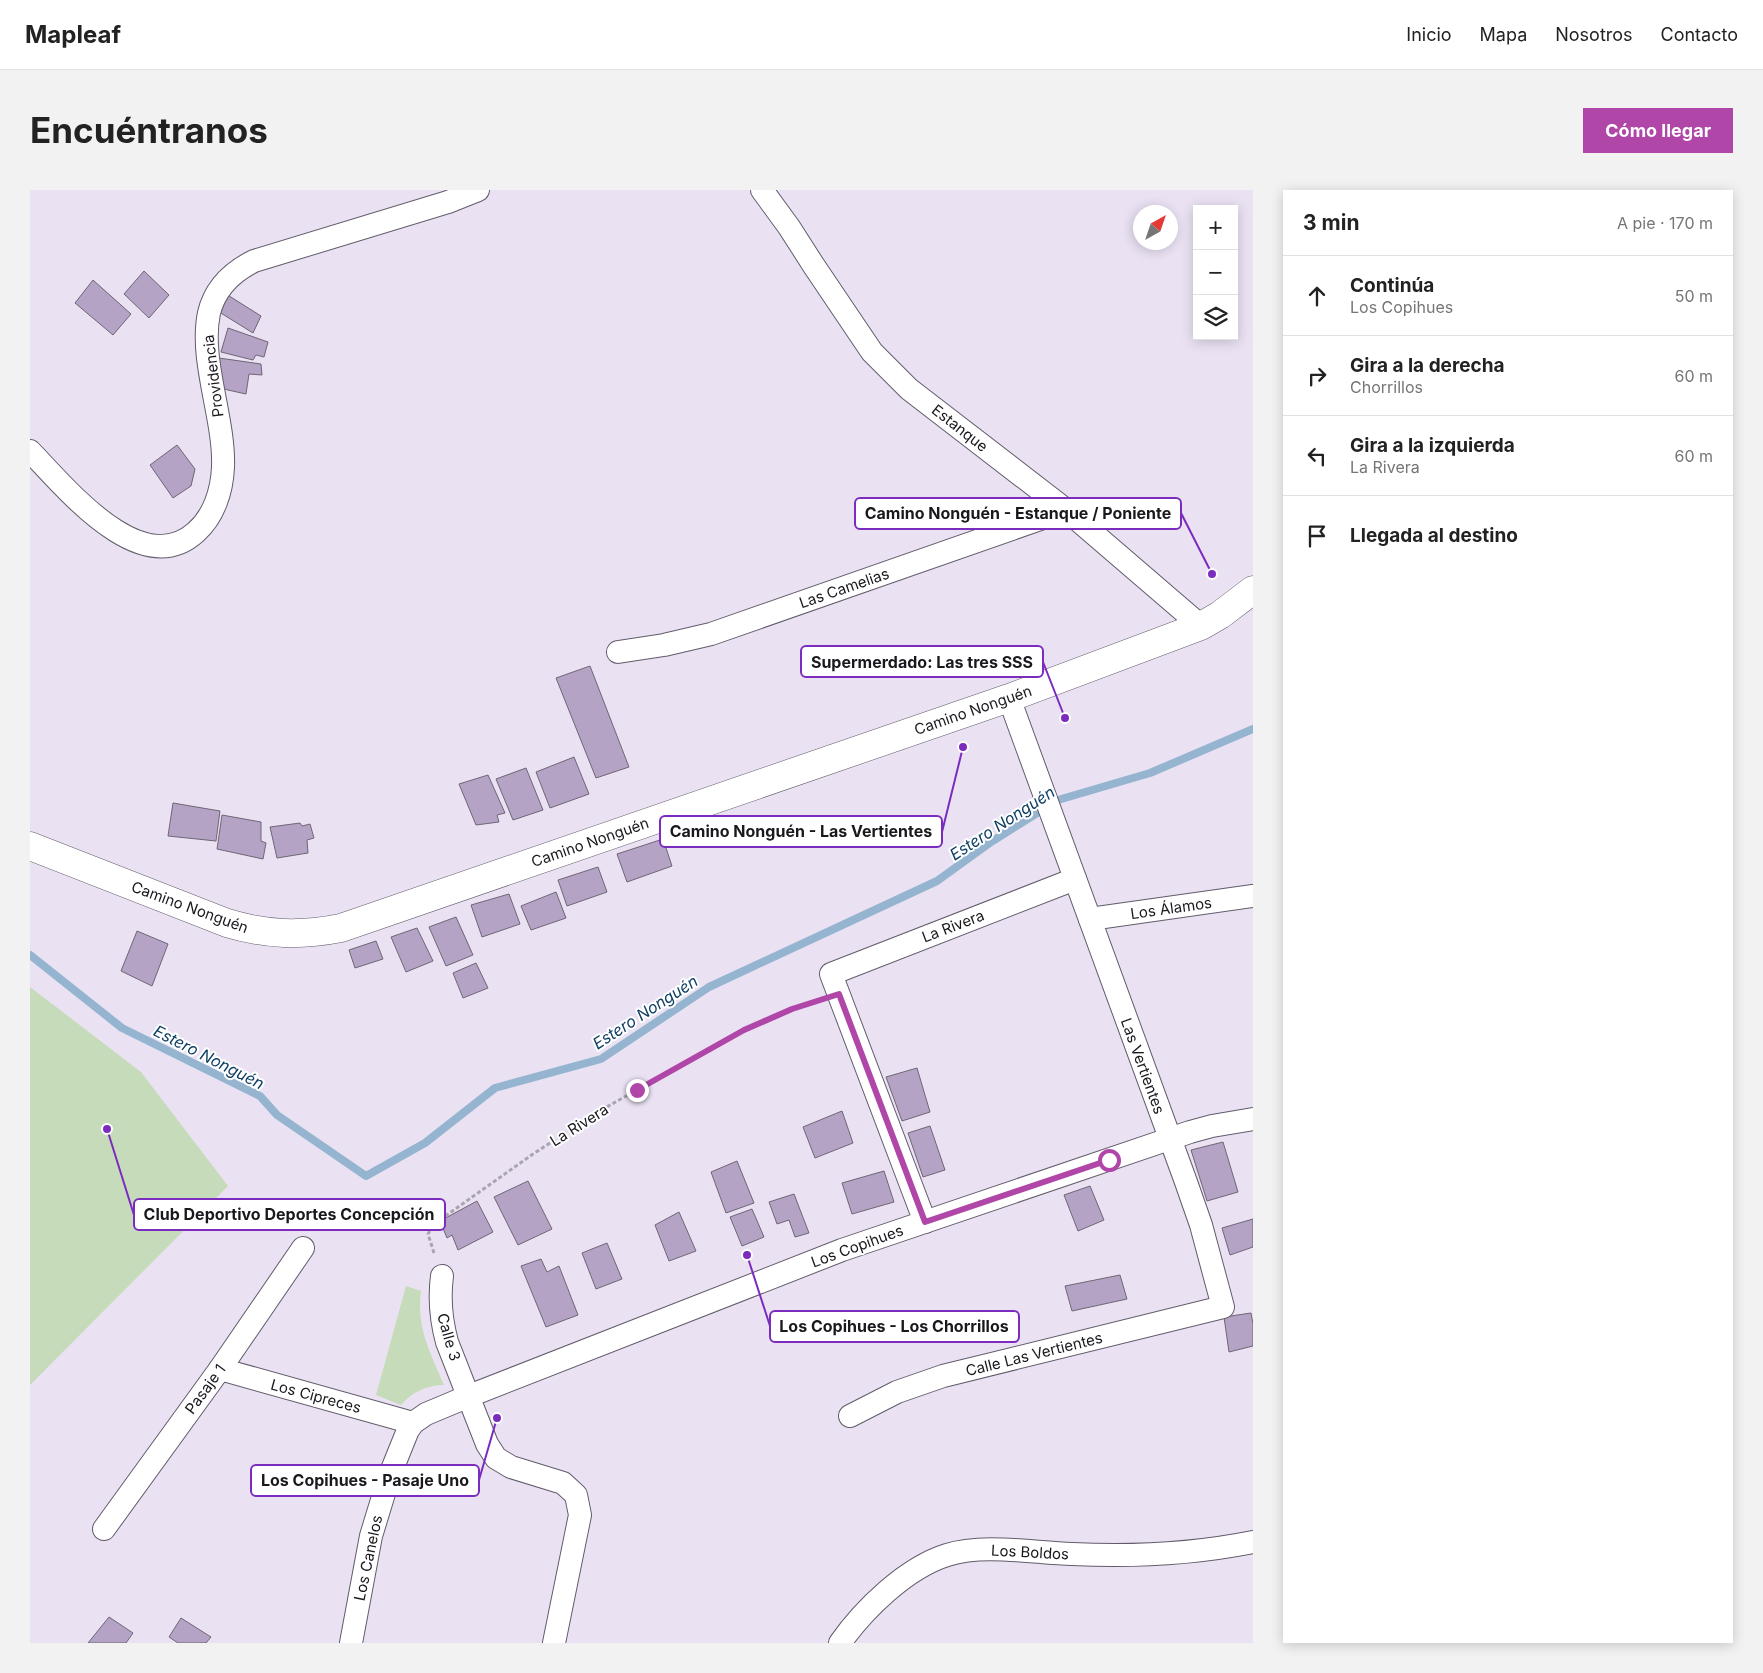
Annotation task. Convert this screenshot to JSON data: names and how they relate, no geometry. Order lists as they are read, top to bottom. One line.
{"streets":{"main road":["Camino Nonguén"],"street":["Providencia","Estanque","Las Camelias","Los Álamos","La Rivera","Las Vertientes","Los Copihues","Calle 3","Calle Las Vertientes","Pasaje 1","Los Cipreces","Los Boldos","Los Canelos"]},"crossings":[["Estanque","Las Camelias"],["Estanque","Camino Nonguén"],["Camino Nonguén","Las Vertientes"],["Los Álamos","Las Vertientes"],["La Rivera","Las Vertientes"],["La Rivera","Calle 3"],["Las Vertientes","Los Copihues"],["Las Vertientes","Calle Las Vertientes"],["Los Copihues","Calle 3"],["Pasaje 1","Los Cipreces"],["Los Cipreces","Los Canelos"]],"water":["Estero Nonguén"],"places":["Camino Nonguén - Estanque / Poniente","Supermerdado: Las tres SSS","Camino Nonguén - Las Vertientes","Club Deportivo Deportes Concepción","Los Copihues - Los Chorrillos","Los Copihues - Pasaje Uno"],"north":"top right","page":{"header":"Mapleaf","nav":["Inicio","Mapa","Nosotros","Contacto"],"buttons":"Cómo llegar","title":"Encuéntranos","heading":["3 min","A pie · 170 m"],"map_buttons":["+","−"],"list":[["Continúa","Los Copihues","50 m"],["Gira a la derecha","Chorrillos","60 m"],["Gira a la izquierda","La Rivera","60 m"],"Llegada al destino"]}}
